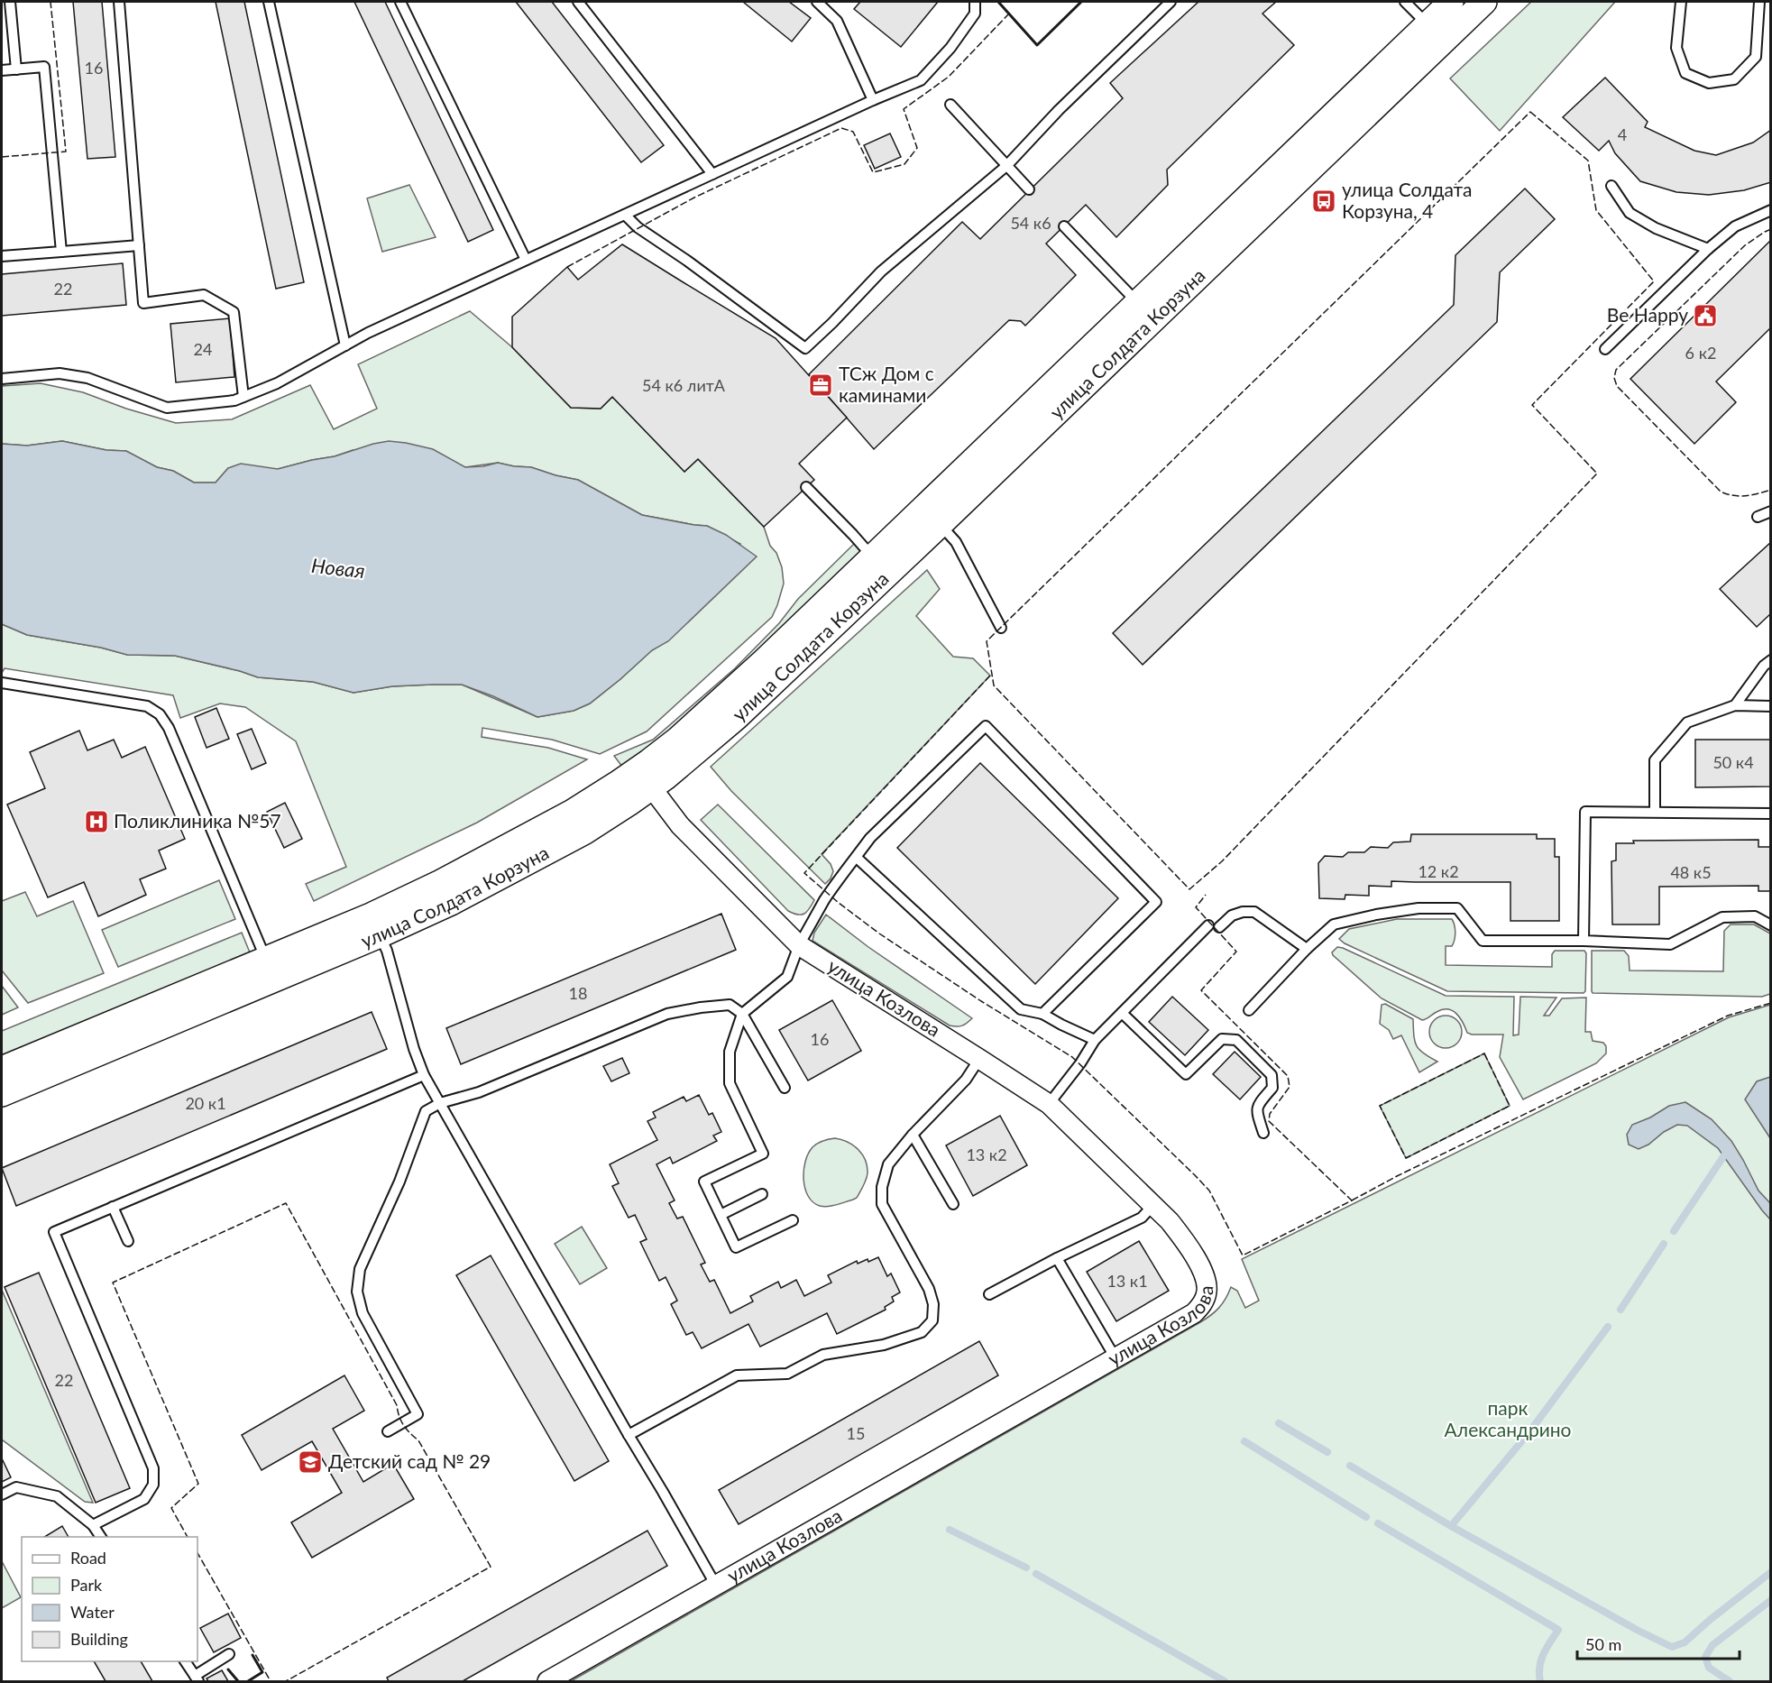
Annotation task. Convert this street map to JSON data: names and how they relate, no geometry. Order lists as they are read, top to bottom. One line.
{"streets":{"street":["улица Солдата Корзуна","улица Козлова"]},"crossings":[["улица Солдата Корзуна","улица Козлова"]],"water":["Новая"],"parks":["парк Александрино"],"places":{"bus stop":["улица Солдата Корзуна, 4"],"public building":["Be Happy"],"office":["ТСж Дом с каминами"],"hospital":["Поликлиника №57"],"school or university":["Детский сад № 29"]},"house_numbers":["16","4","54 к6","22","24","6 к2","54 к6 литА","50 к4","12 к2","48 к5","18","16","20 к1","13 к2","13 к1","22","15"],"legend":["Road","Park","Water","Building"],"scale_bar":"50 m"}
